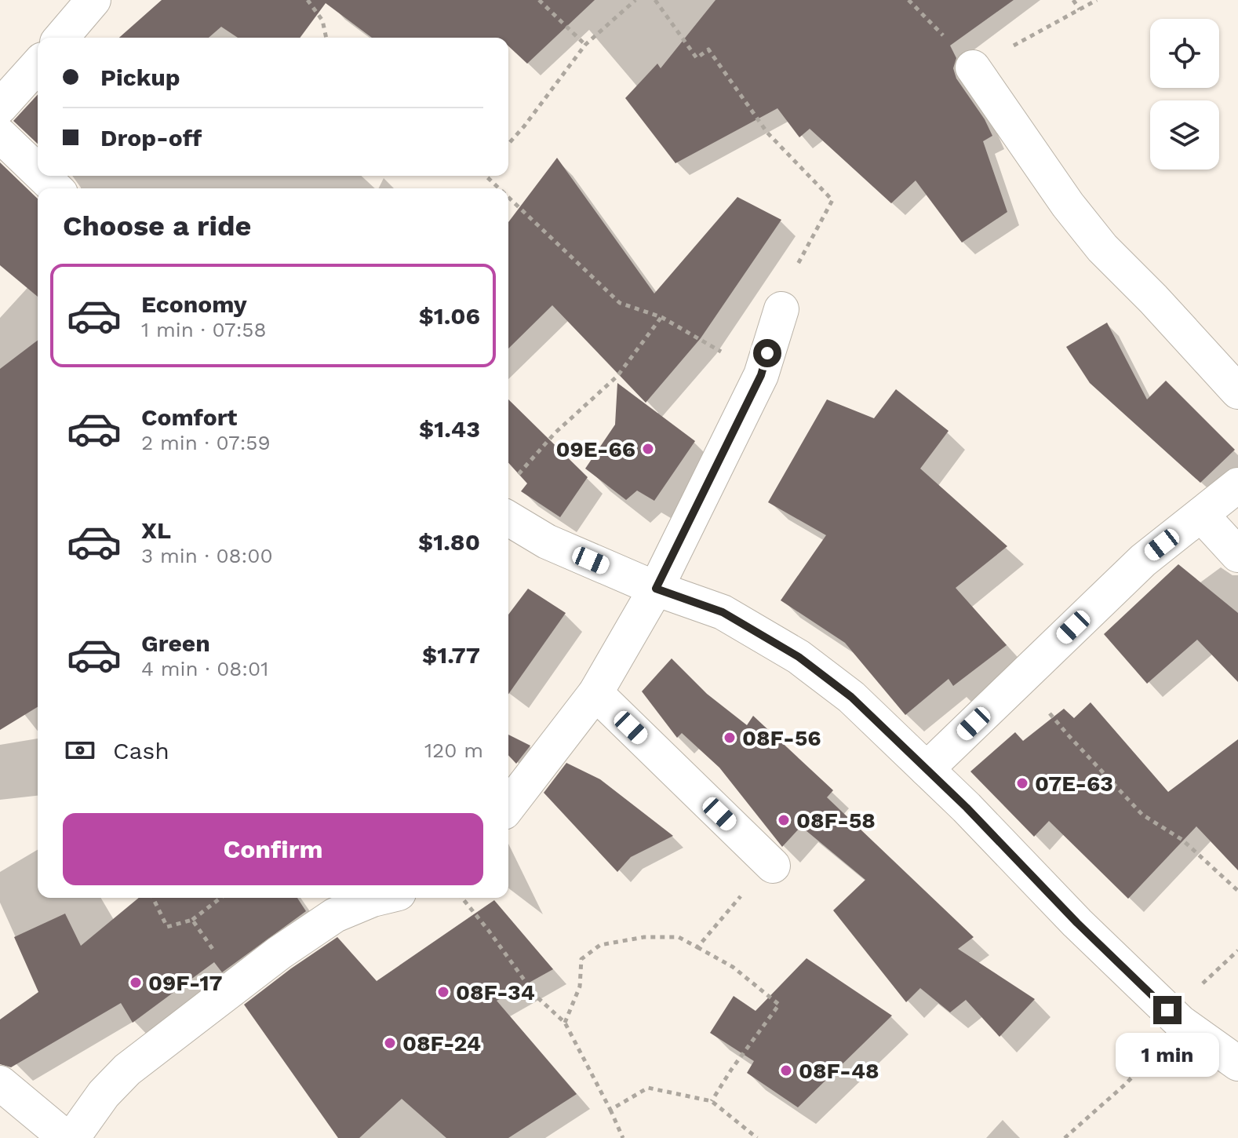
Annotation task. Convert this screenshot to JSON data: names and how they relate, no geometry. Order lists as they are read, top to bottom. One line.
{"places":["09E-66","08F-56","07E-63","08F-58","09F-17","08F-34","08F-24","08F-48"],"page":{"banner":["Pickup","Drop-off"],"heading":"Choose a ride","list":[{"name":"Economy","note":"1 min · 07:58","value":"$1.06"},{"name":"Comfort","note":"2 min · 07:59","value":"$1.43"},{"name":"XL","note":"3 min · 08:00","value":"$1.80"},{"name":"Green","note":"4 min · 08:01","value":"$1.77"}],"pay":["Cash","120 m"],"buttons":"Confirm","bubble":"1 min"}}
